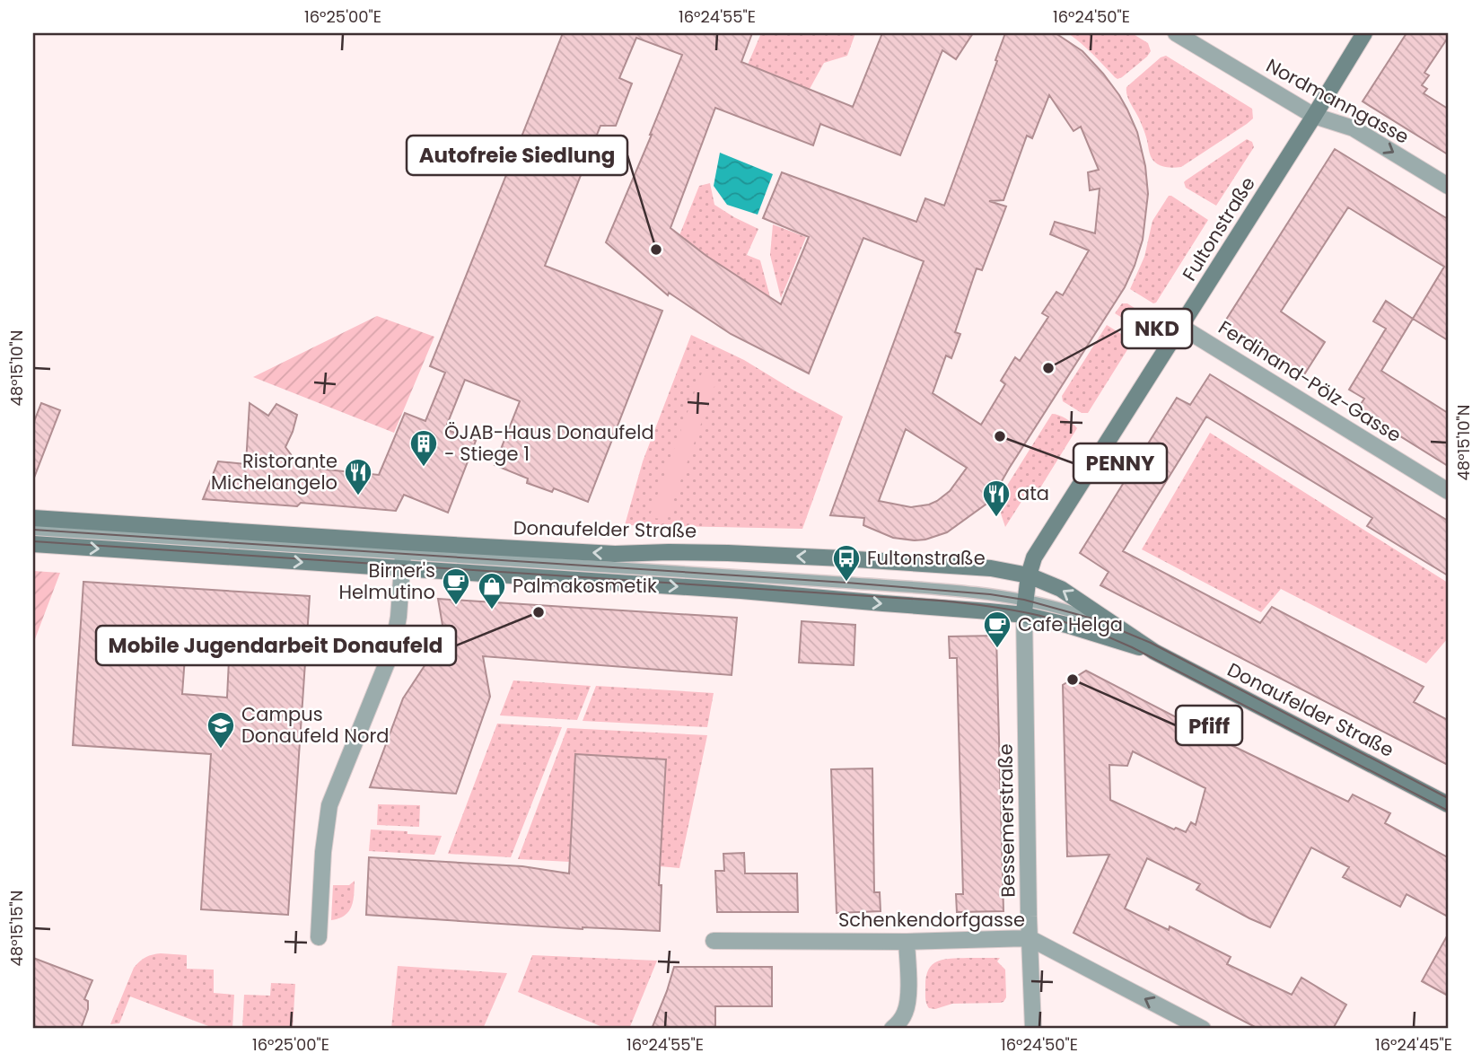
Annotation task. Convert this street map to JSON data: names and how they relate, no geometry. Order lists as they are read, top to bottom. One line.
{"streets":{"main road":["Fultonstraße","Donaufelder Straße"],"street":["Nordmanngasse","Ferdinand-Pölz-Gasse","Bessemerstraße","Schenkendorfgasse"]},"crossings":[["Nordmanngasse","Fultonstraße"],["Fultonstraße","Ferdinand-Pölz-Gasse"],["Fultonstraße","Donaufelder Straße"],["Fultonstraße","Bessemerstraße"],["Donaufelder Straße","Bessemerstraße"],["Bessemerstraße","Schenkendorfgasse"]],"one_way":["Nordmanngasse","Schenkendorfgasse"],"places":{"other":["Autofreie Siedlung","NKD","PENNY","Mobile Jugendarbeit Donaufeld","Pfiff"],"building":["ÖJAB-Haus Donaufeld - Stiege 1"],"restaurant":["Ristorante Michelangelo","ata"],"bus stop":["Fultonstraße"],"cafe":["Birner's Helmutino","Cafe Helga"],"shop":["Palmakosmetik"],"school or university":["Campus Donaufeld Nord"]},"coordinates":["16°25'00\"E","16°24'55\"E","16°24'50\"E","48°15'10\"N","48°15'15\"N","16°24'45\"E"]}
